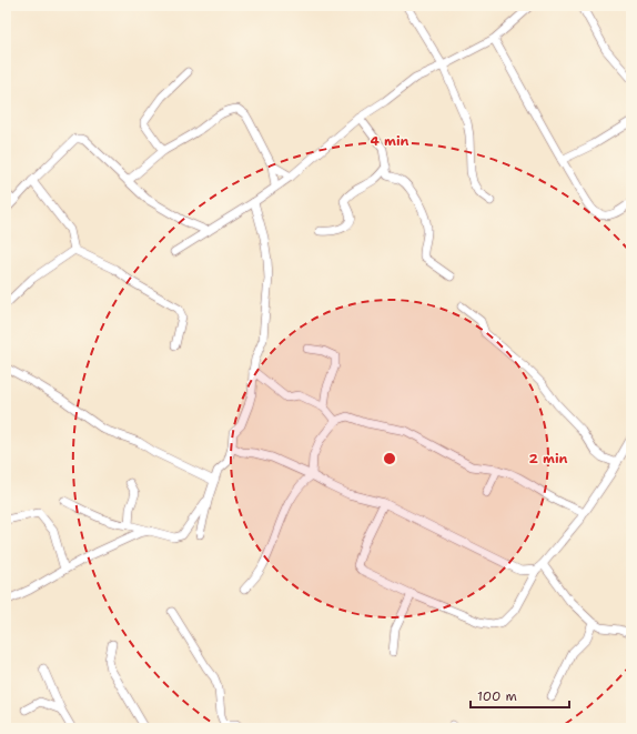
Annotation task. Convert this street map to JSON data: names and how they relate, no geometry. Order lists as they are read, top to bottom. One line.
{"scale_bar":"100 m","rings":["4 min","2 min"]}
